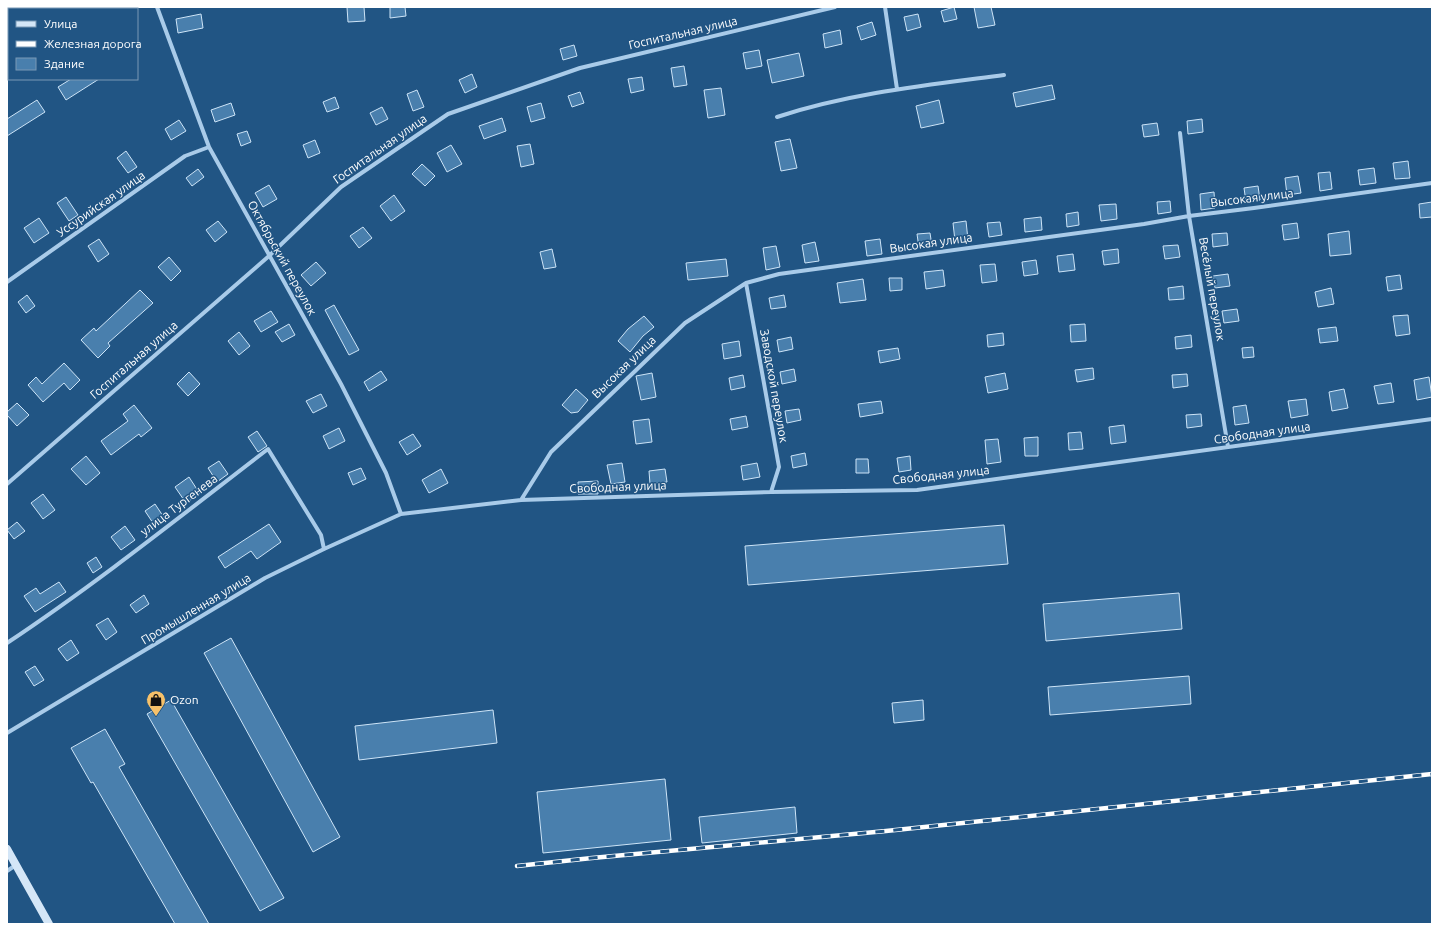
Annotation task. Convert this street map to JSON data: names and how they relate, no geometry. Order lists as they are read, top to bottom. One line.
{"streets":{"street":["Госпитальная улица","Высокая улица","Уссурийская улица","Октябрьский переулок","Весёлый переулок","Заводской переулок","Свободная улица","улица Тургенева","Промышленная улица"]},"crossings":[["Госпитальная улица","Октябрьский переулок"],["Высокая улица","Весёлый переулок"],["Высокая улица","Заводской переулок"],["Высокая улица","Свободная улица"],["Уссурийская улица","Октябрьский переулок"],["Октябрьский переулок","Свободная улица"],["Октябрьский переулок","Промышленная улица"],["Весёлый переулок","Свободная улица"],["Заводской переулок","Свободная улица"],["Свободная улица","Промышленная улица"],["улица Тургенева","Промышленная улица"]],"places":{"shop":["Ozon"]},"legend":["Улица","Железная дорога","Здание"]}
